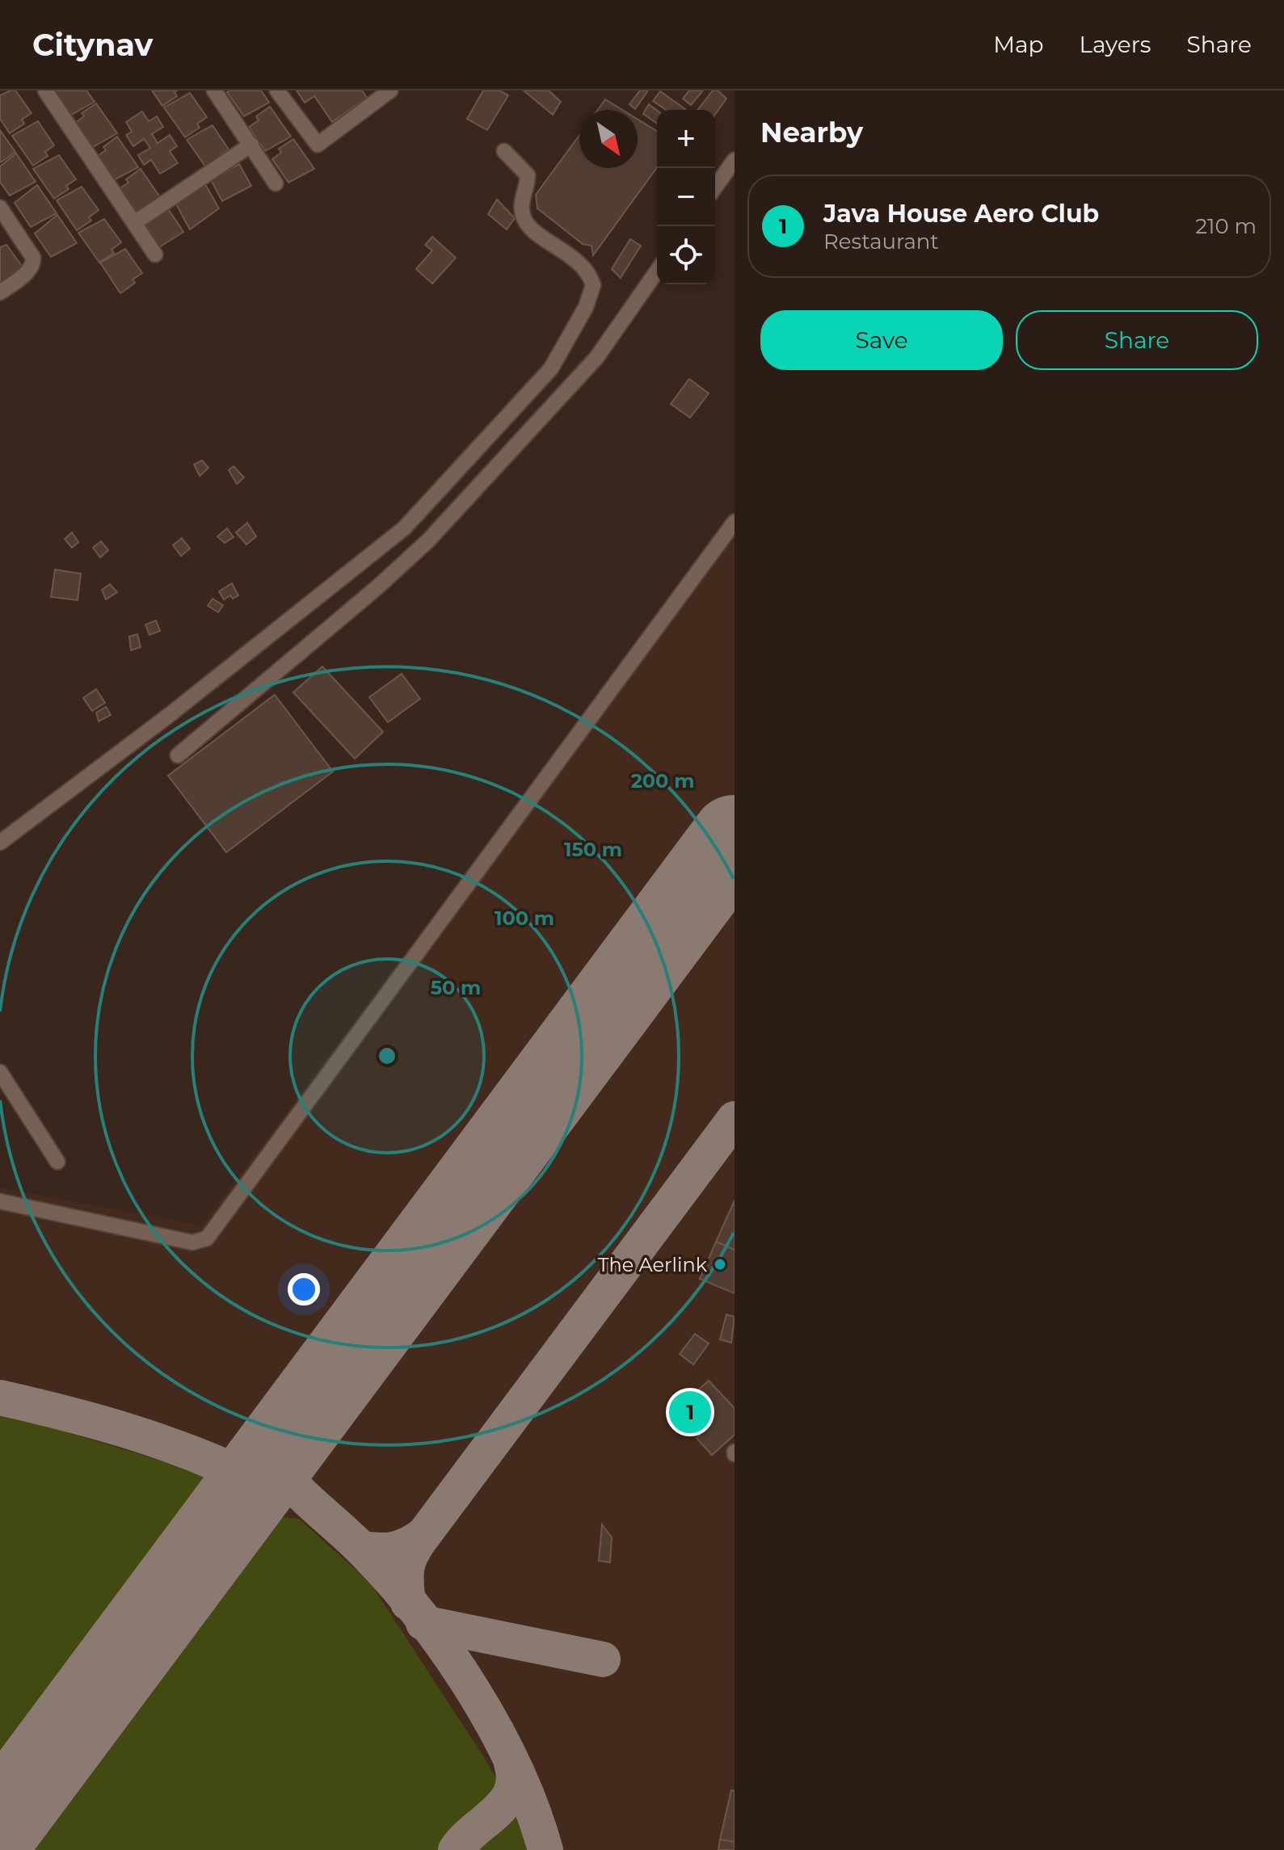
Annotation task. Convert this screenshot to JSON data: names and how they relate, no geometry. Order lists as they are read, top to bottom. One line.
{"places":["The Aerlink"],"north":"bottom right","page":{"header":"Citynav","nav":["Map","Layers","Share"],"heading":"Nearby","map_buttons":["+","−"],"list":[{"mark":"1","name":"Java House Aero Club","note":"Restaurant","value":"210 m"}],"buttons":["Save","Share"],"pins":"1"},"rings":["200 m","150 m","100 m","50 m"]}
